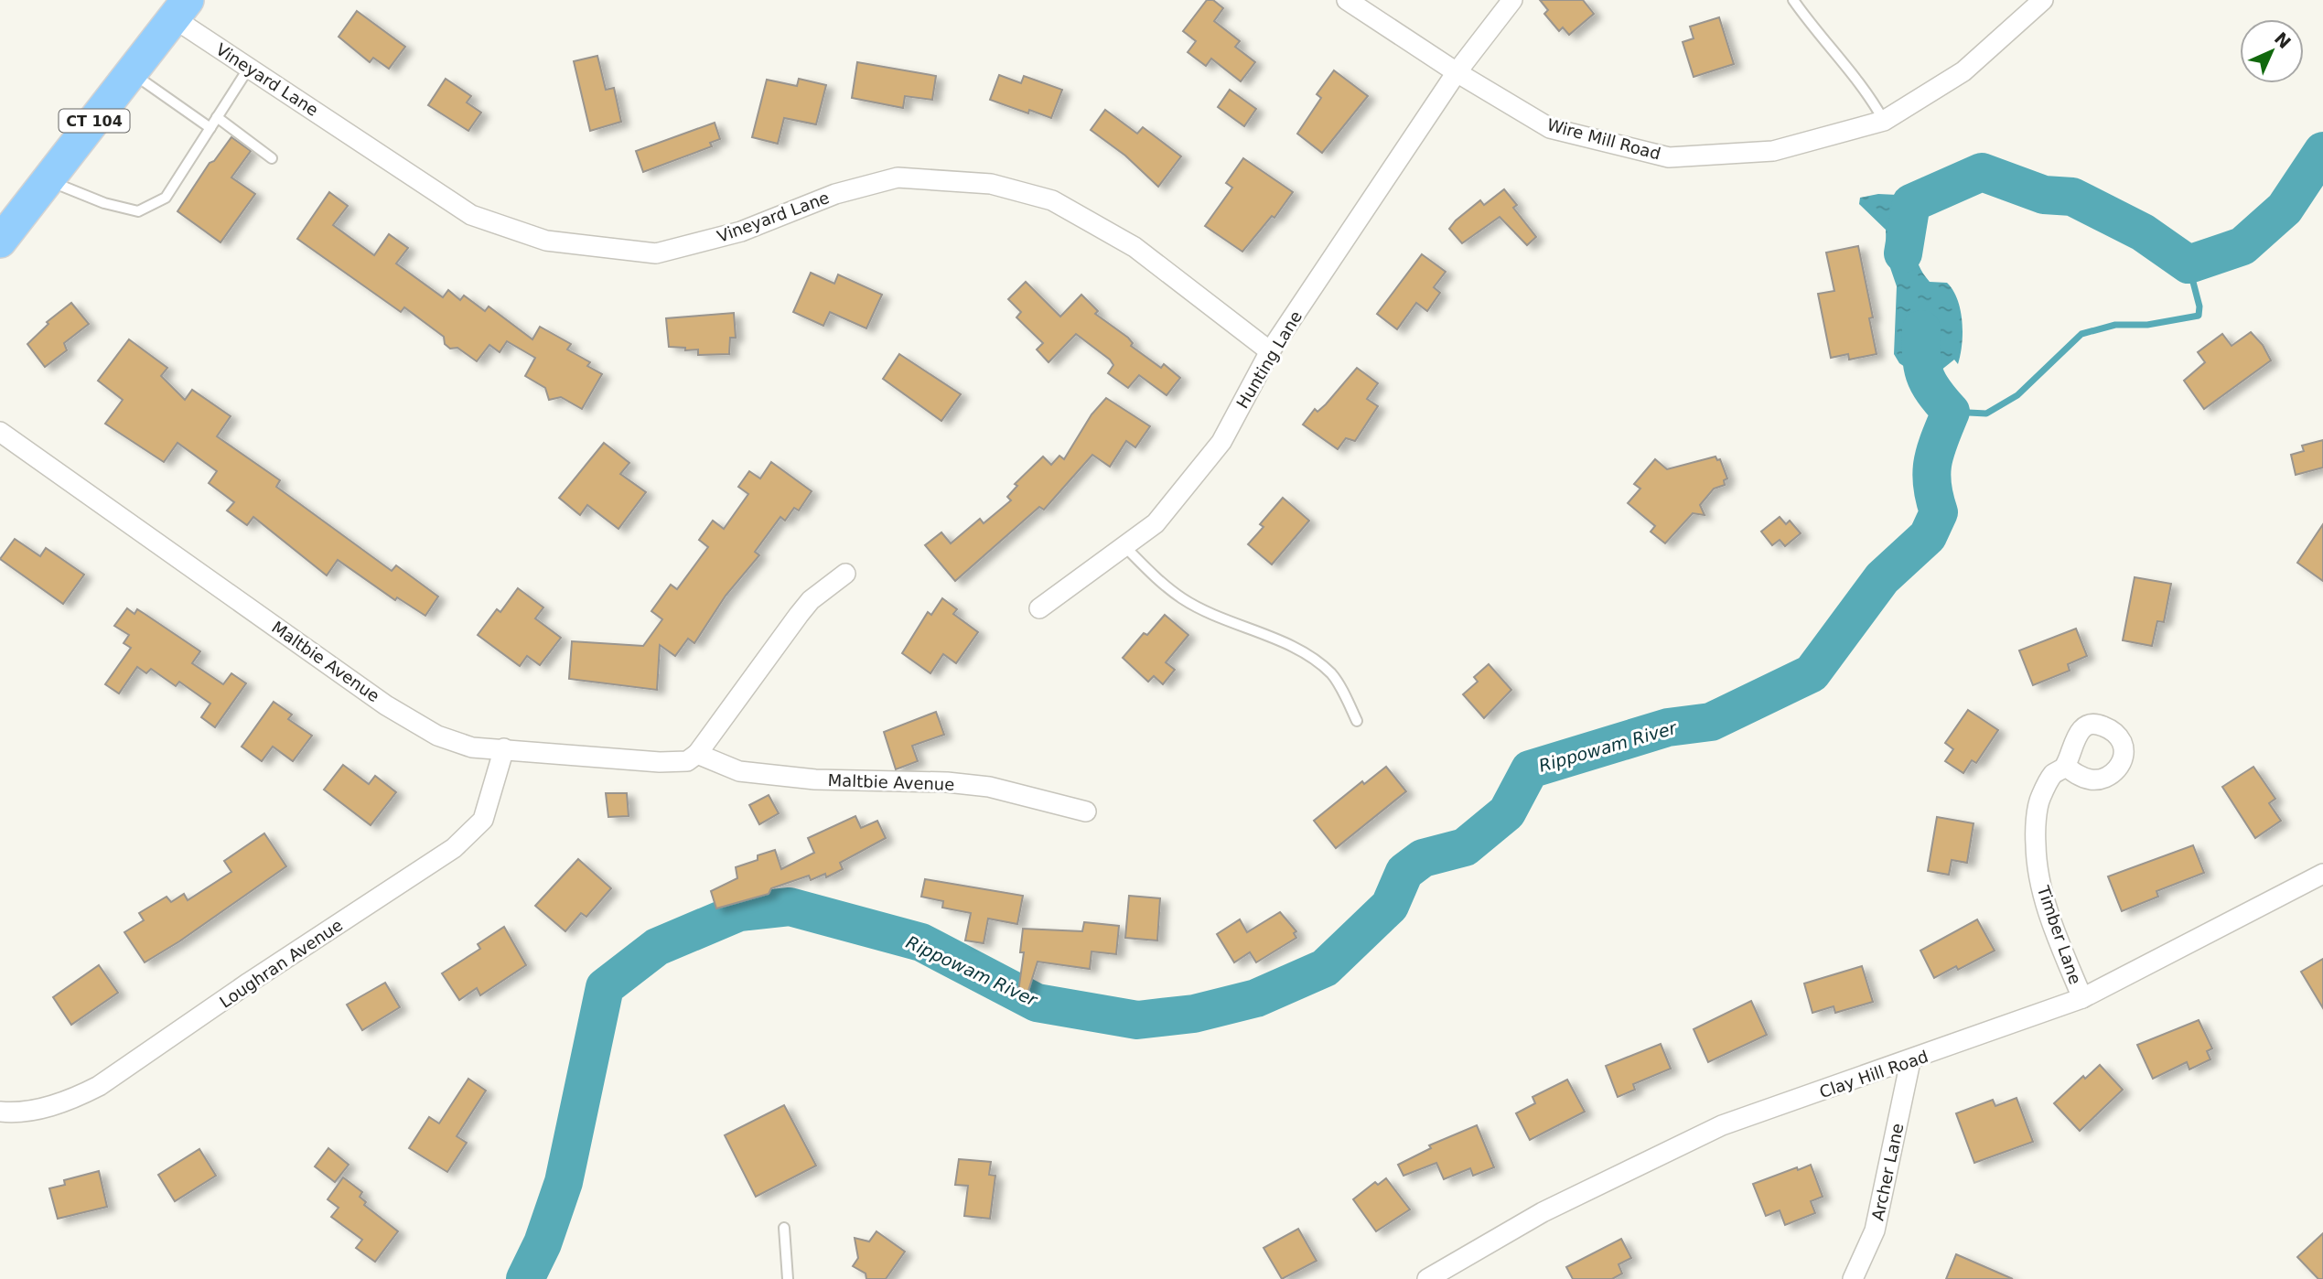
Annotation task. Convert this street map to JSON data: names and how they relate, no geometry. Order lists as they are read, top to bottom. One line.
{"streets":{"main road":["CT 104"],"street":["Vineyard Lane","Wire Mill Road","Hunting Lane","Maltbie Avenue","Timber Lane","Loughran Avenue","Clay Hill Road","Archer Lane"]},"crossings":[["Vineyard Lane","CT 104"],["Vineyard Lane","Hunting Lane"],["Wire Mill Road","Hunting Lane"],["Maltbie Avenue","Loughran Avenue"],["Timber Lane","Clay Hill Road"],["Clay Hill Road","Archer Lane"]],"water":["Rippowam River"],"north":"top right"}
